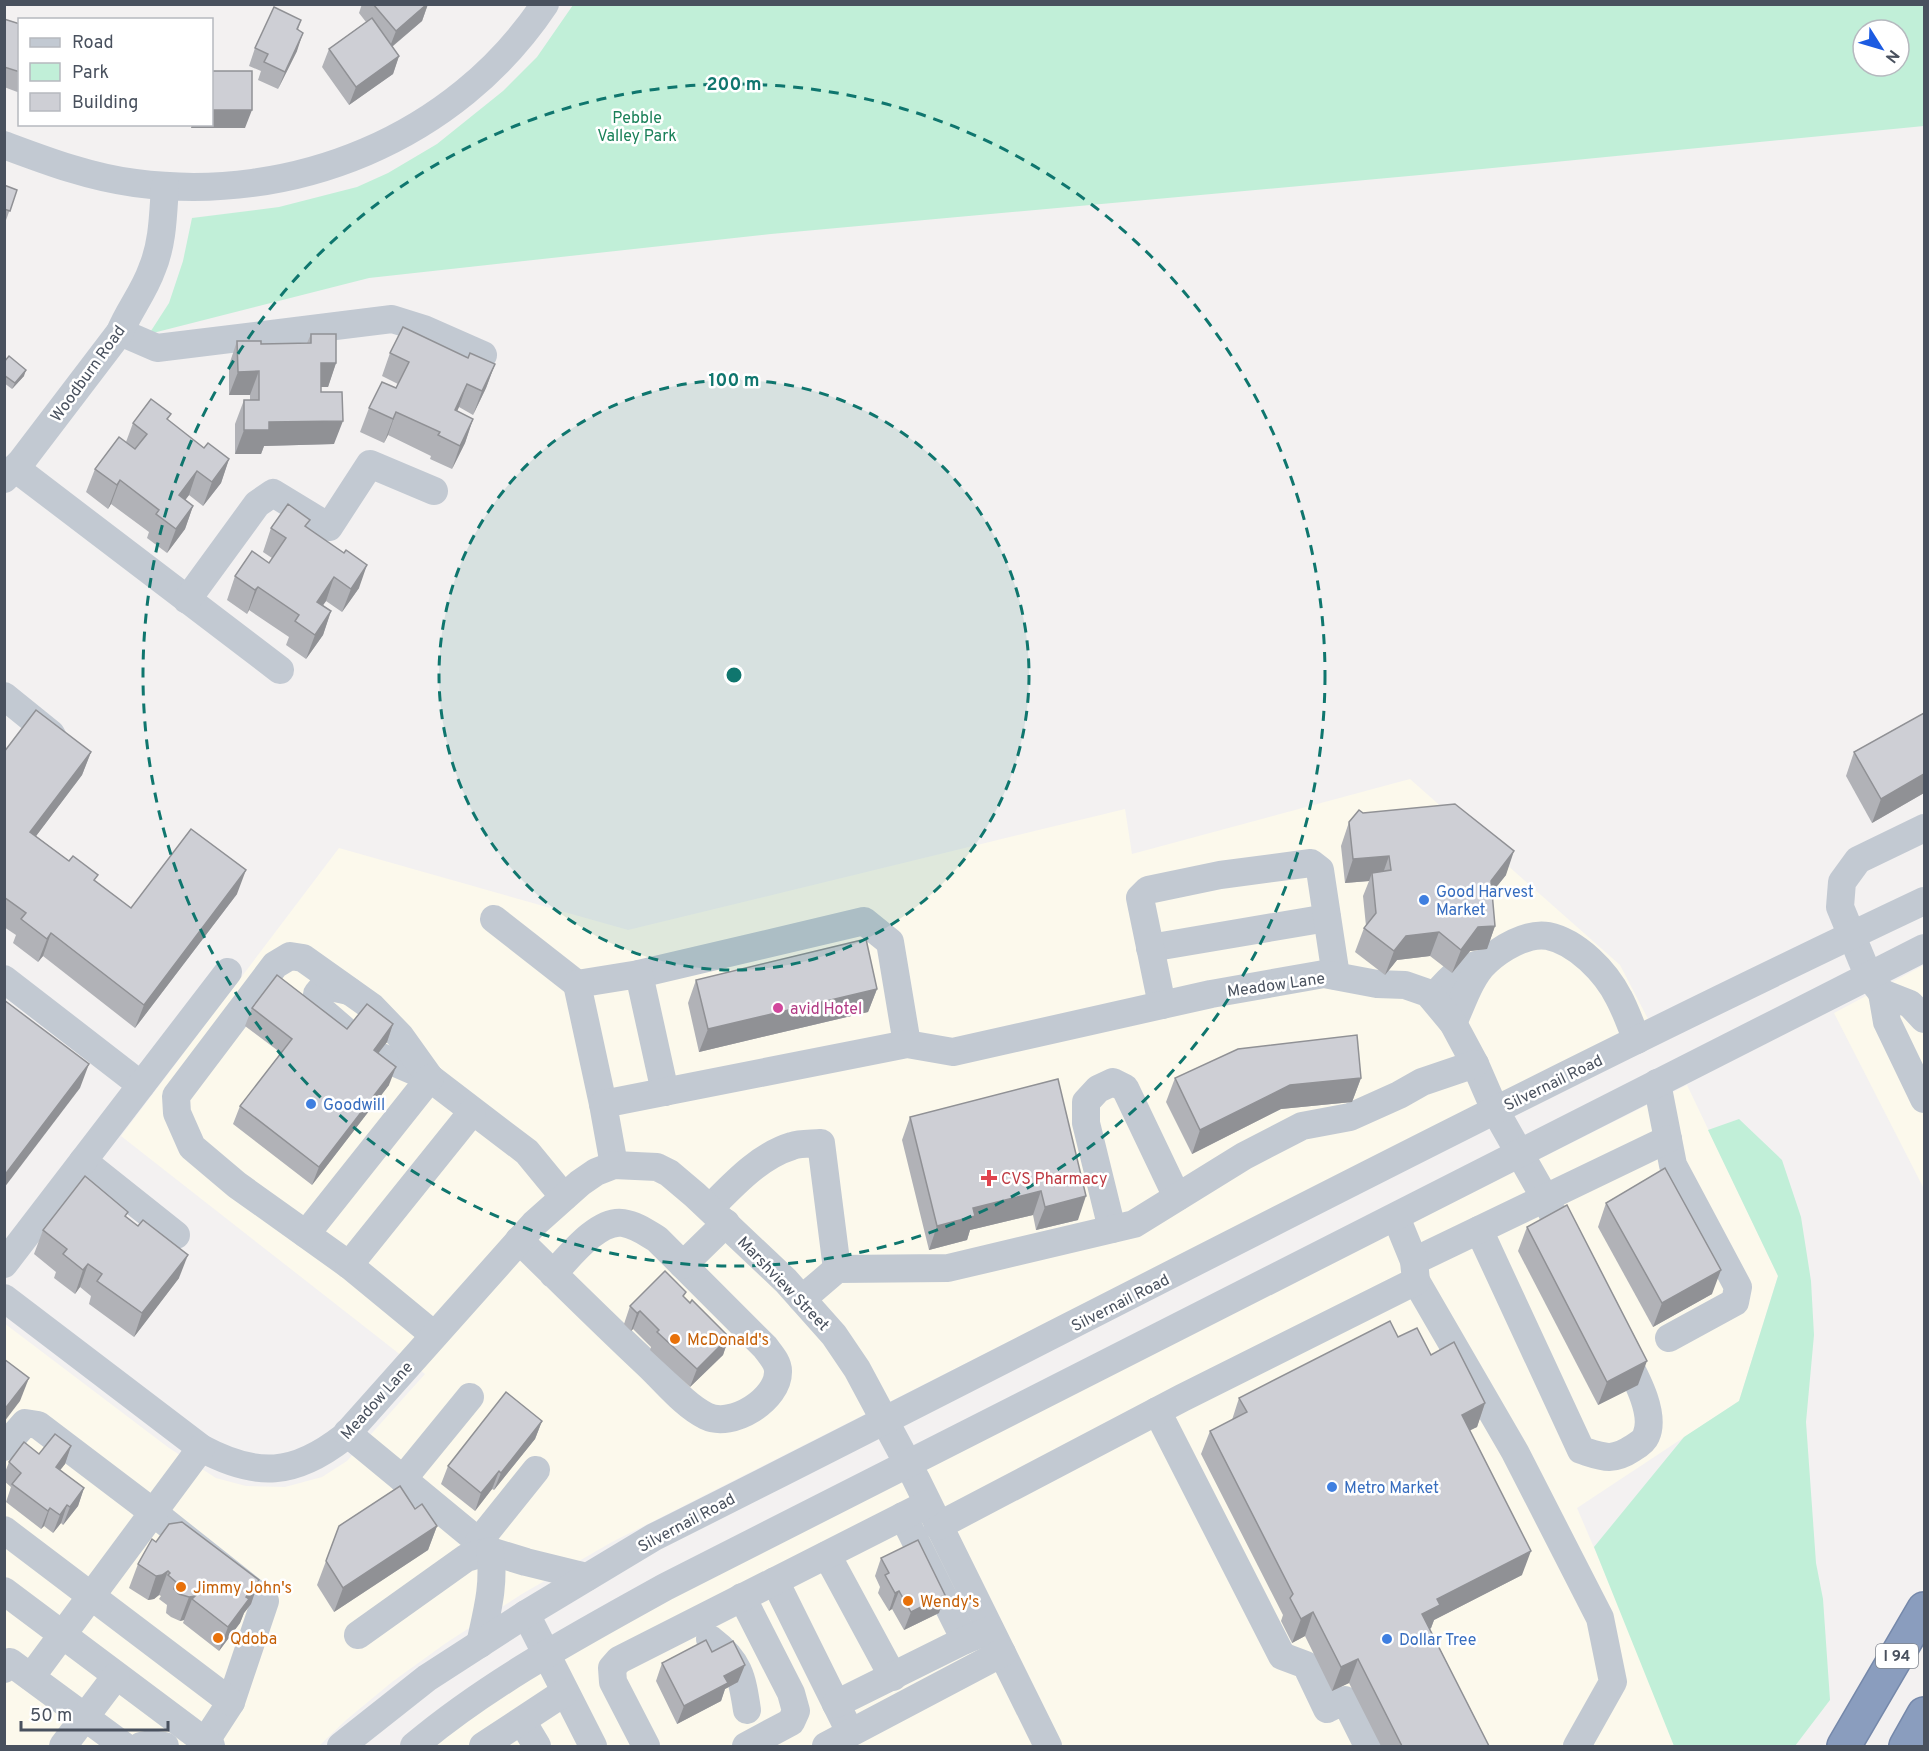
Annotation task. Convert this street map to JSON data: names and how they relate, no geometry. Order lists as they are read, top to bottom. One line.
{"streets":{"highway":["I 94"],"street":["Woodburn Road","Meadow Lane","Silvernail Road","Marshview Street"]},"crossings":[["Meadow Lane","Silvernail Road"],["Meadow Lane","Marshview Street"],["Silvernail Road","Marshview Street"]],"parks":["Pebble Valley Park"],"places":{"other":["Good Harvest Market","avid Hotel","Goodwill","McDonald's","Metro Market","Jimmy John's","Wendy's","Qdoba","Dollar Tree"],"health":["CVS Pharmacy"]},"legend":["Road","Park","Building"],"scale_bar":"50 m","north":"bottom right","rings":["200 m","100 m"]}
